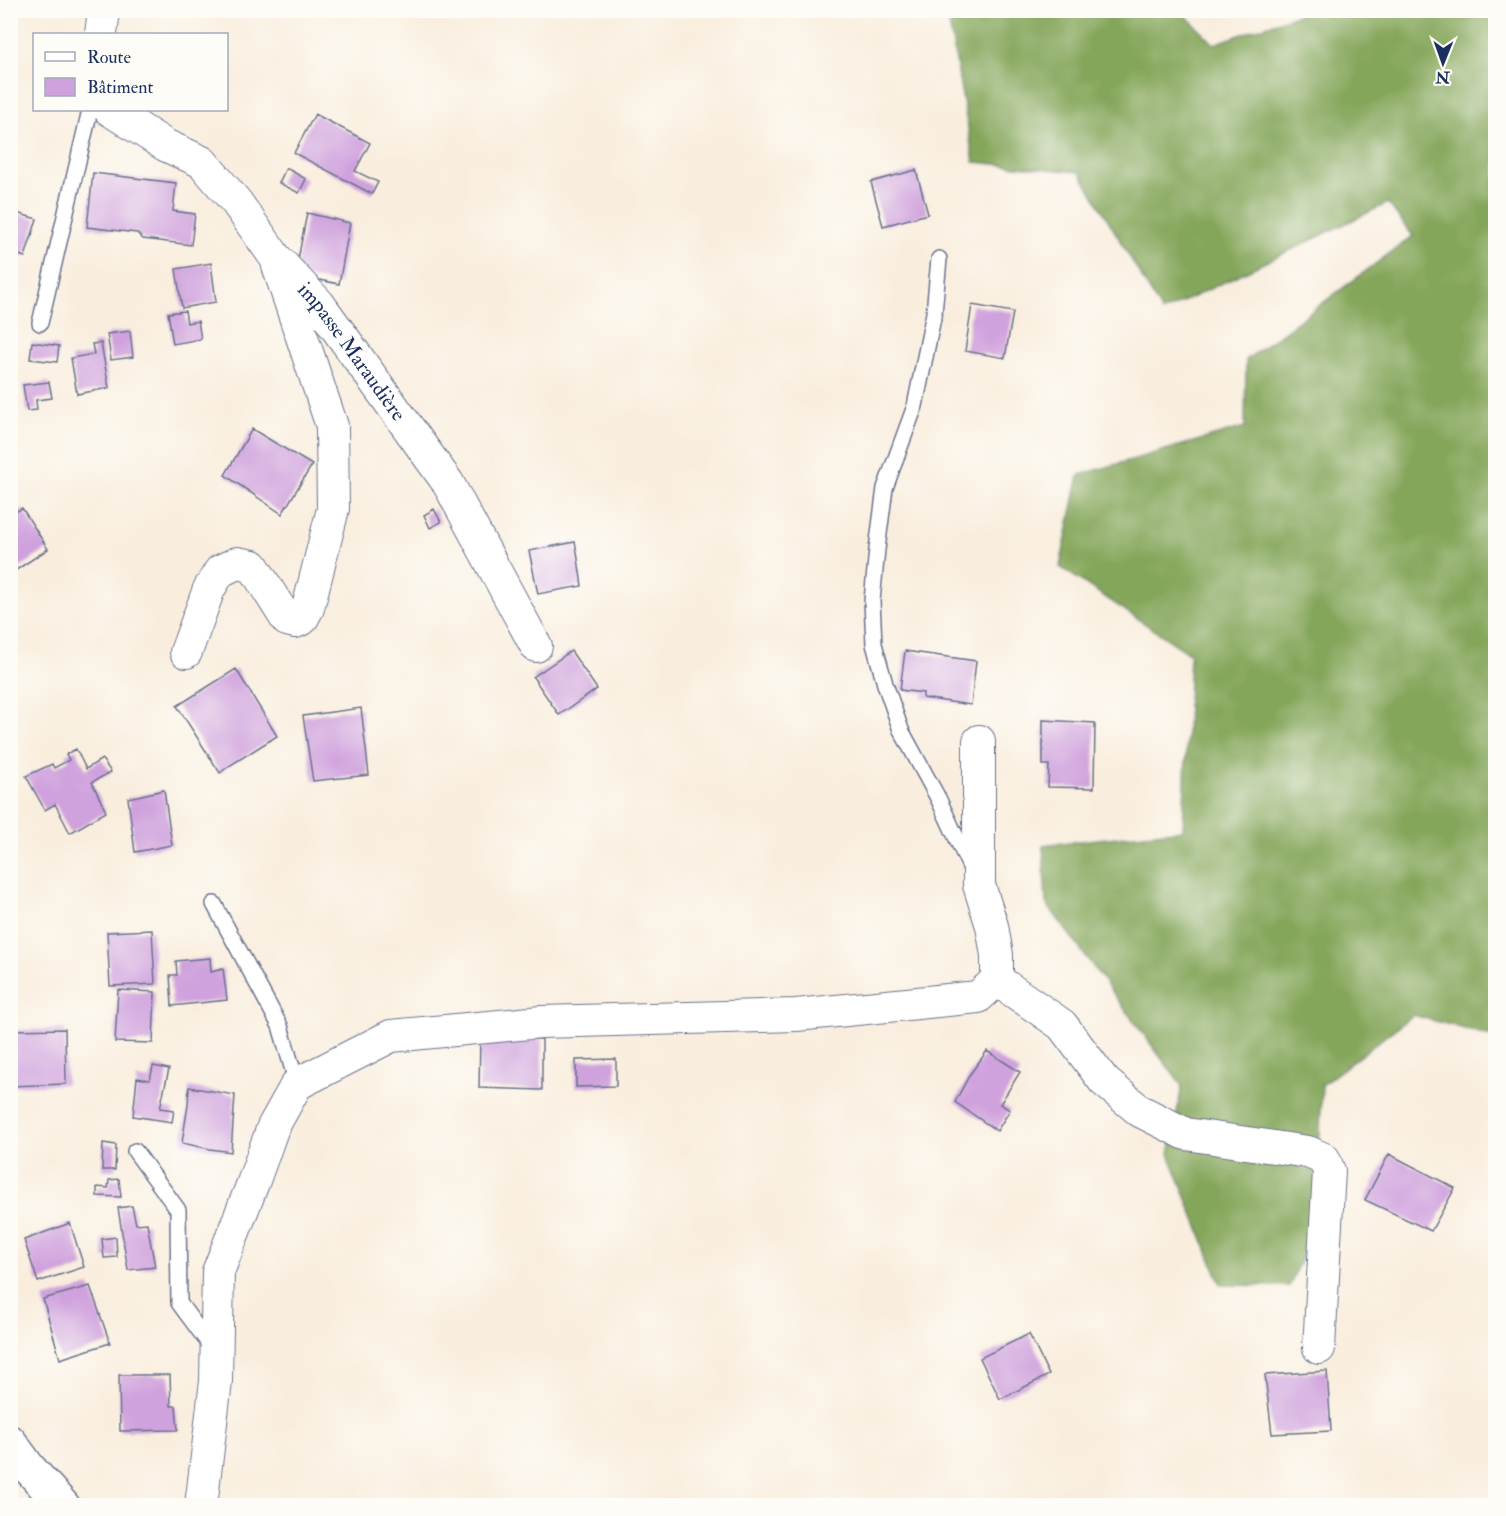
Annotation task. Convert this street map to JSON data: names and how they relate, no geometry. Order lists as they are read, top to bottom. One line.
{"streets":{"street":["impasse Maraudière"]},"legend":["Route","Bâtiment"],"north":"bottom"}
